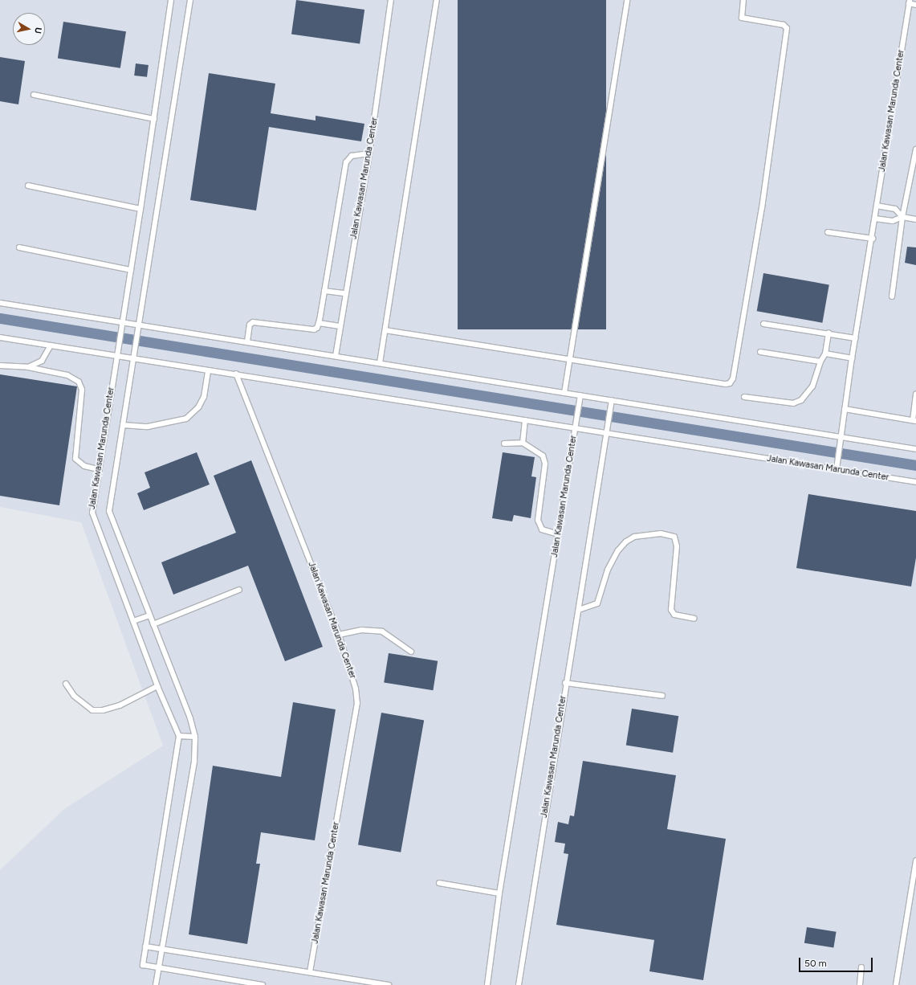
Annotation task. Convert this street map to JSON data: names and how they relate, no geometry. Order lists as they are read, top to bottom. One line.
{"streets":{"lane":["Jalan Kawasan Marunda Center"]},"scale_bar":"50 m","north":"right"}
